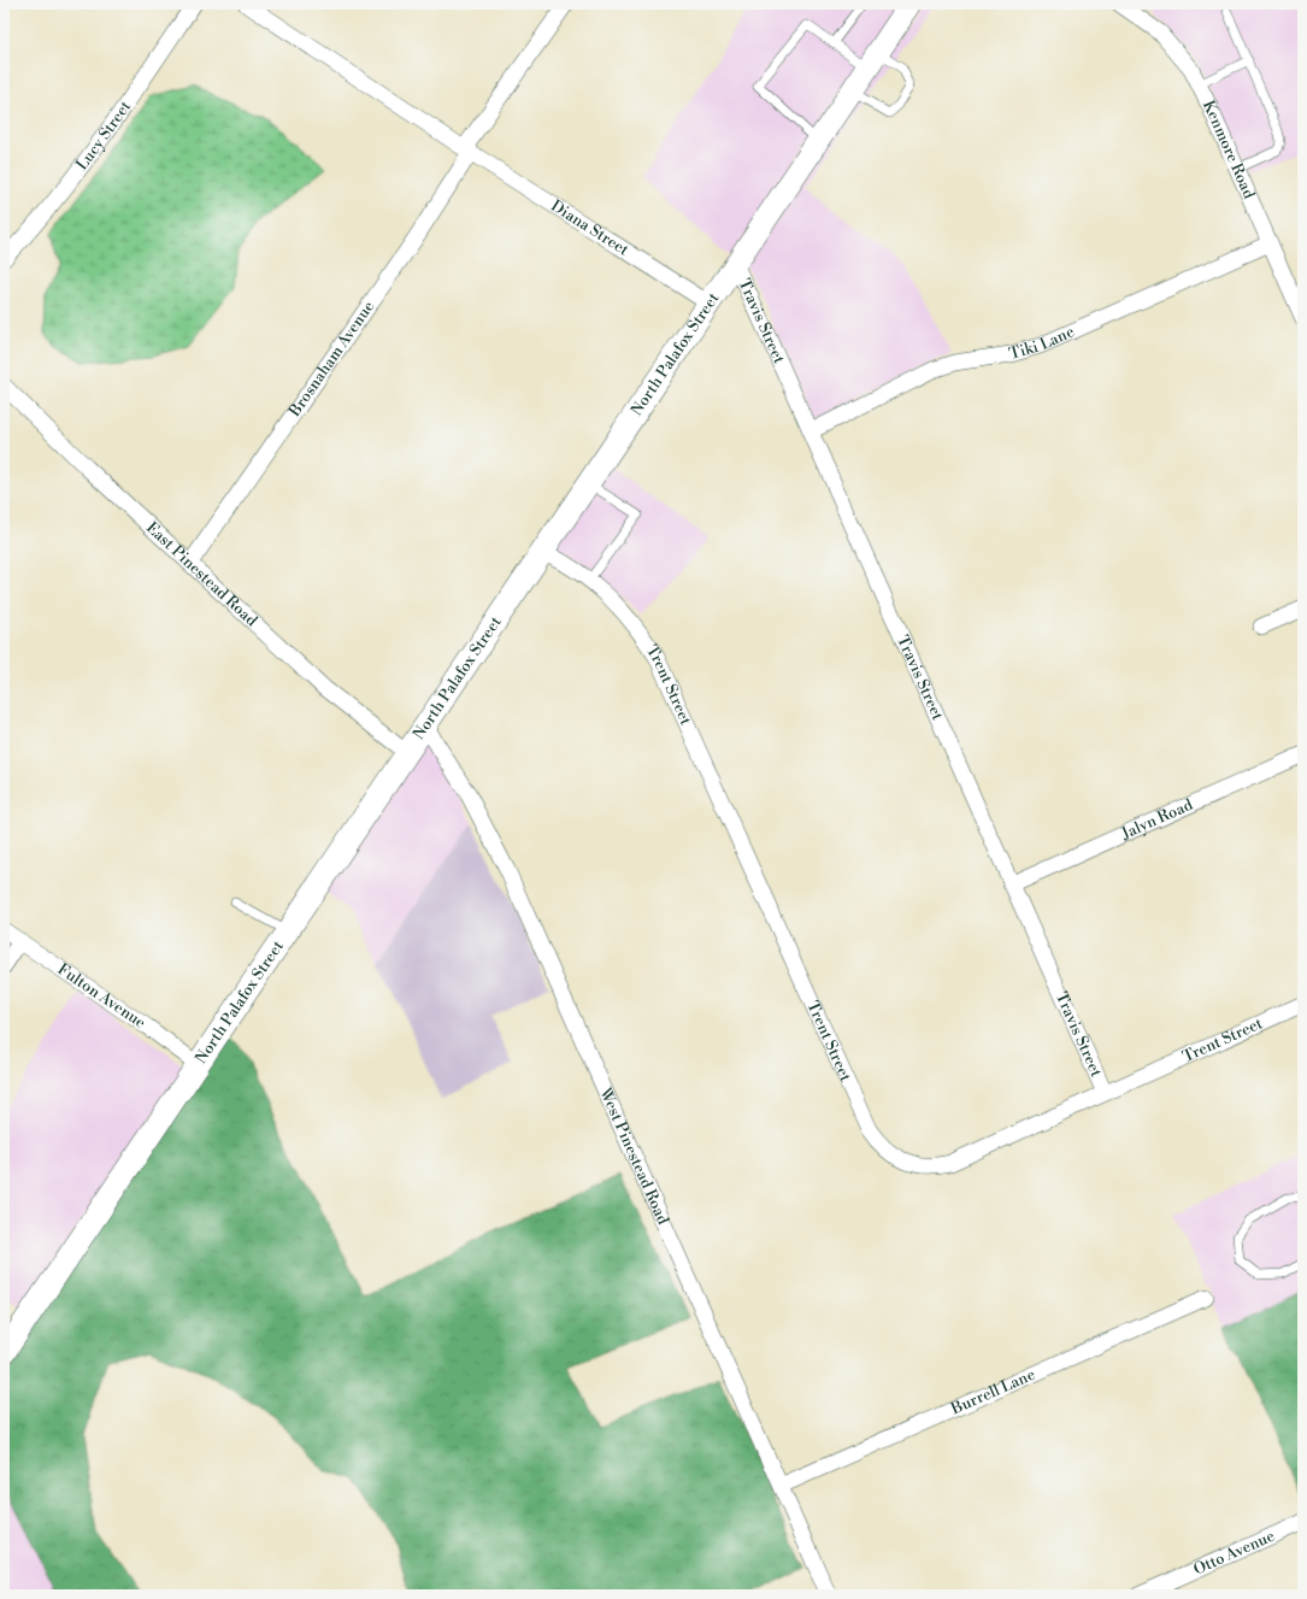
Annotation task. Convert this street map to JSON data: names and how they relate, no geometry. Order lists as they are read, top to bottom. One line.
{"streets":{"main road":["North Palafox Street"],"street":["Lucy Street","Kenmore Road","Diana Street","Travis Street","Tiki Lane","Brosnaham Avenue","East Pinestead Road","Trent Street","Jalyn Road","Fulton Avenue","West Pinestead Road","Burrell Lane","Otto Avenue"]},"crossings":[["Kenmore Road","Tiki Lane"],["Diana Street","North Palafox Street"],["Diana Street","Brosnaham Avenue"],["Travis Street","Tiki Lane"],["Travis Street","North Palafox Street"],["Travis Street","Trent Street"],["Travis Street","Jalyn Road"],["North Palafox Street","East Pinestead Road"],["North Palafox Street","Trent Street"],["North Palafox Street","Fulton Avenue"],["North Palafox Street","West Pinestead Road"],["Brosnaham Avenue","East Pinestead Road"],["West Pinestead Road","Burrell Lane"]]}
